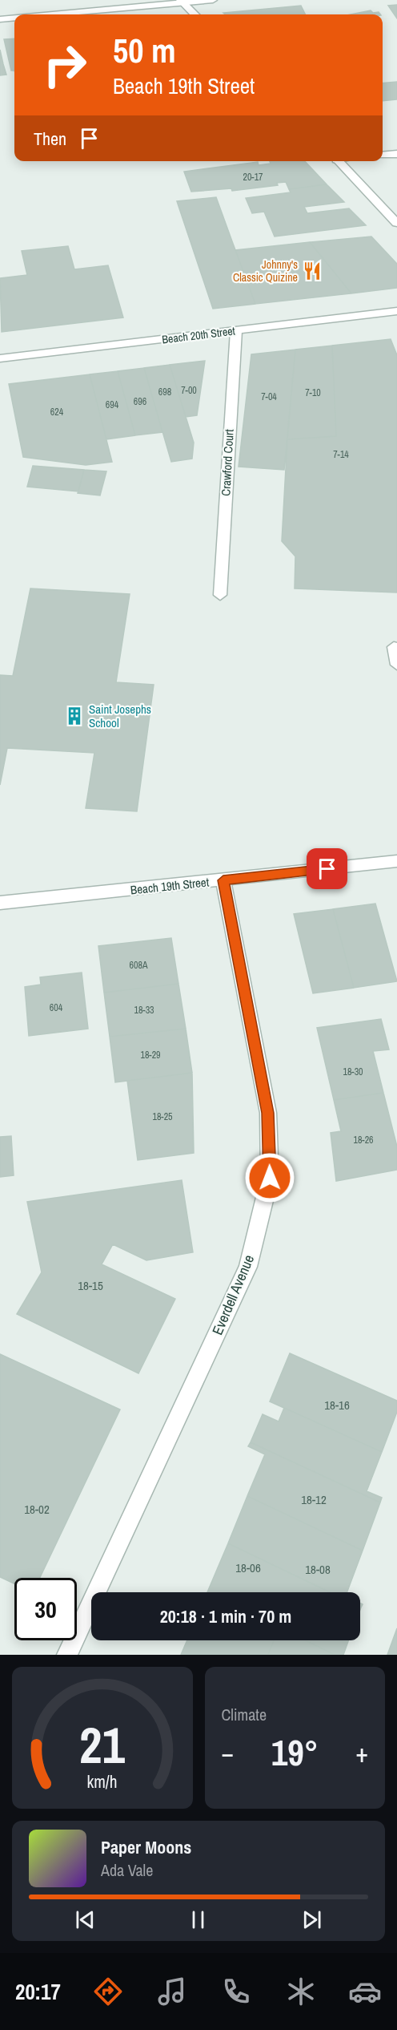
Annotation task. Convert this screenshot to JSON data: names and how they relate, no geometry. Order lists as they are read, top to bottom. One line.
{"streets":{"street":["Beach 20th Street","Crawford Court","Beach 19th Street","Everdell Avenue"]},"crossings":[["Beach 20th Street","Crawford Court"],["Beach 19th Street","Everdell Avenue"]],"places":{"restaurant":["Johnny's Classic Quizine"],"building":["Saint Josephs School"]},"house_numbers":["20-17","7-00","698","7-10","7-04","696","694","624","7-14","608A","604","18-33","18-29","18-30","18-25","18-26","18-15","18-16","18-12","18-02","18-06","18-08"],"page":{"turn":["50 m","Beach 19th Street"],"then":"Then","limit":"30","trip":"20:18 · 1 min · 70 m","tile":"Climate","heat":["−","19°","+"],"song":["Paper Moons","Ada Vale"],"tabs":"20:17","gauge":["21","km/h"]}}
